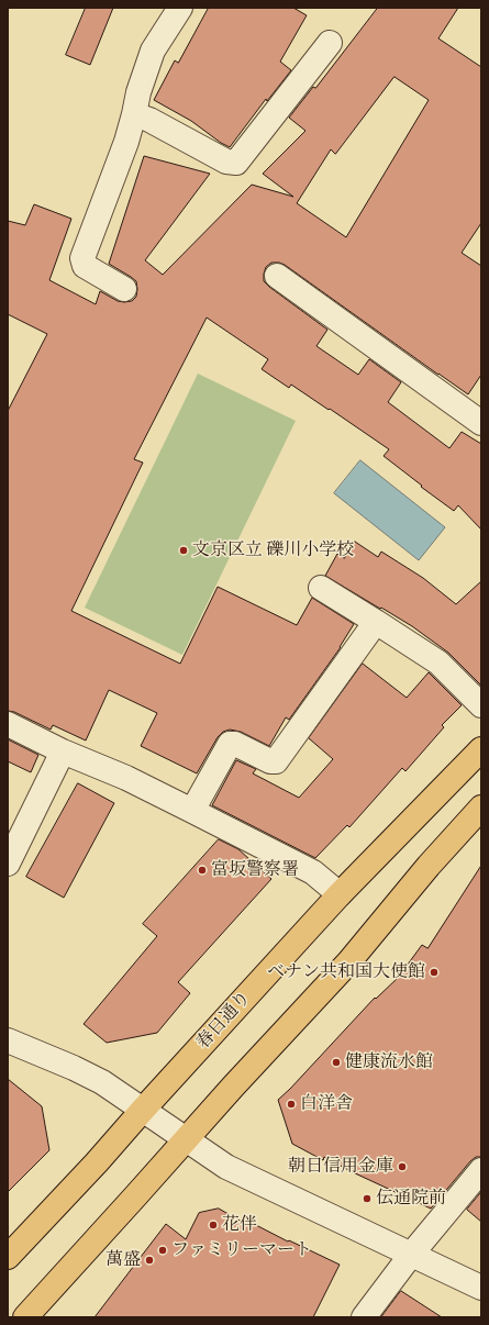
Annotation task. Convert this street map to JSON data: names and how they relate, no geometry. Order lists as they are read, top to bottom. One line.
{"streets":{"highway":["春日通り"]},"places":["文京区立 礫川小学校","富坂警察署","ベナン共和国大使館","健康流水館","白洋舎","朝日信用金庫","伝通院前","花伴","ファミリーマート","萬盛"]}
